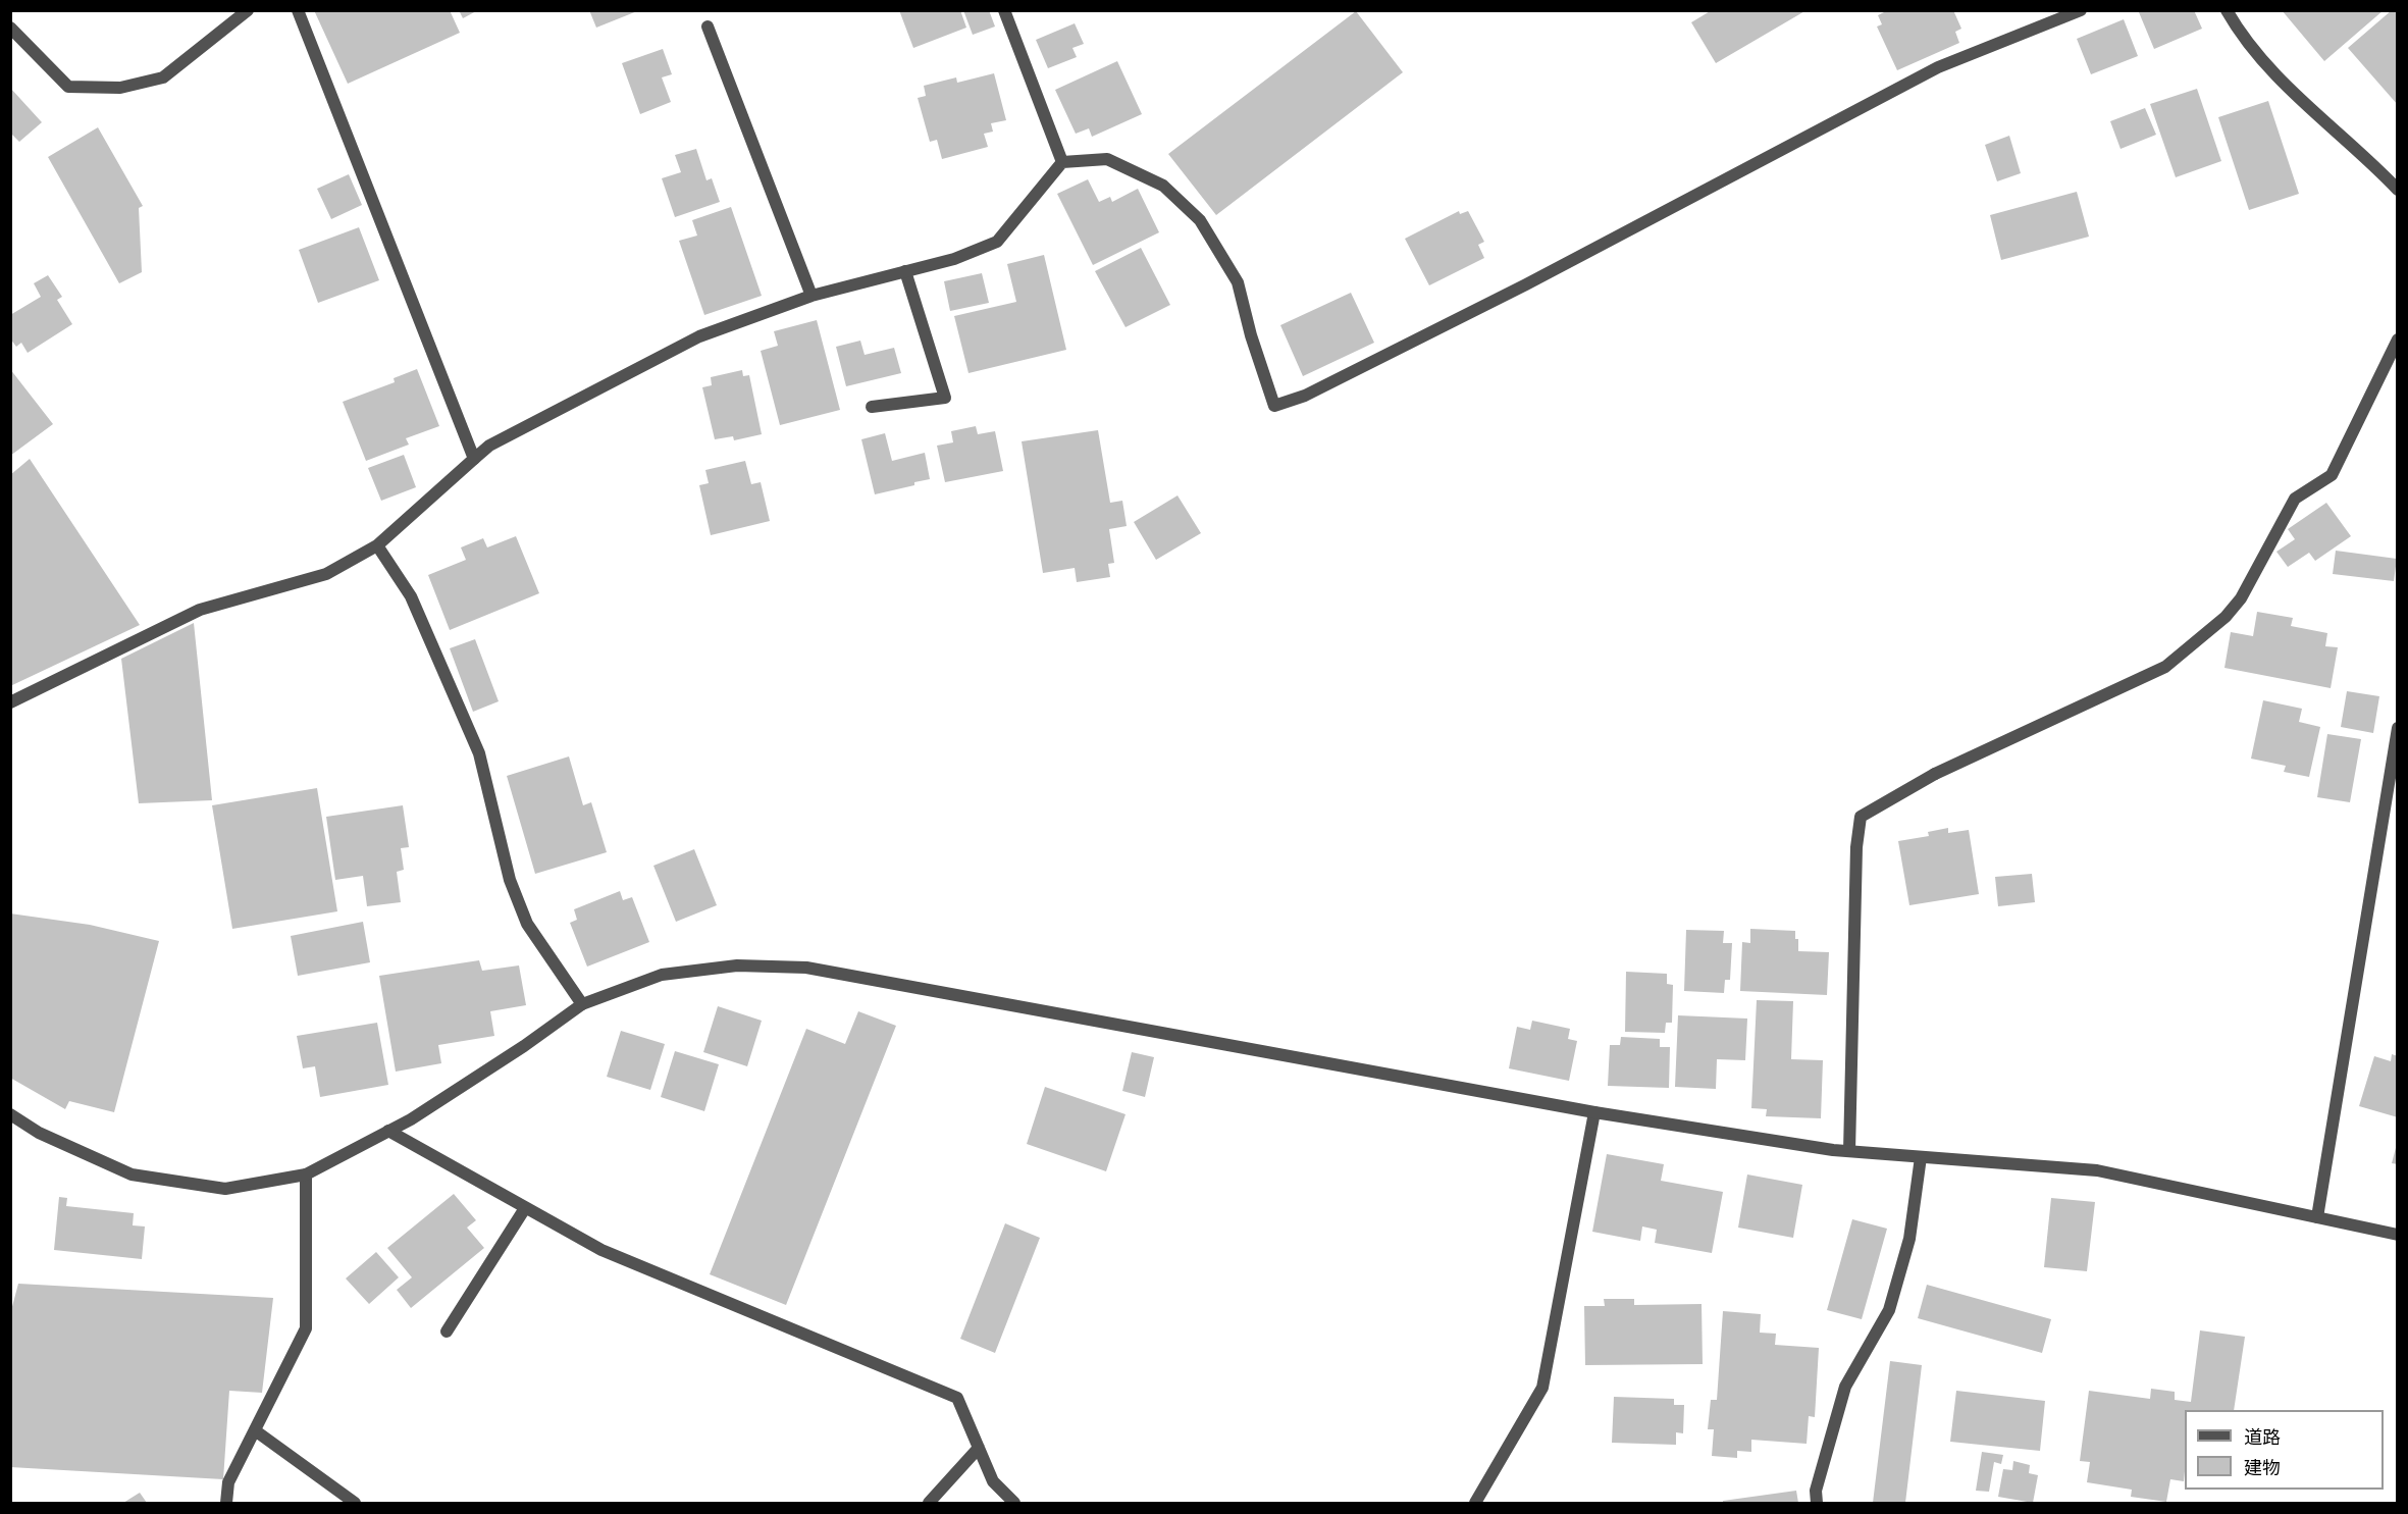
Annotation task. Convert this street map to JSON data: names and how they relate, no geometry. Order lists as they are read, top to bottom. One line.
{"legend":["道路","建物"]}
